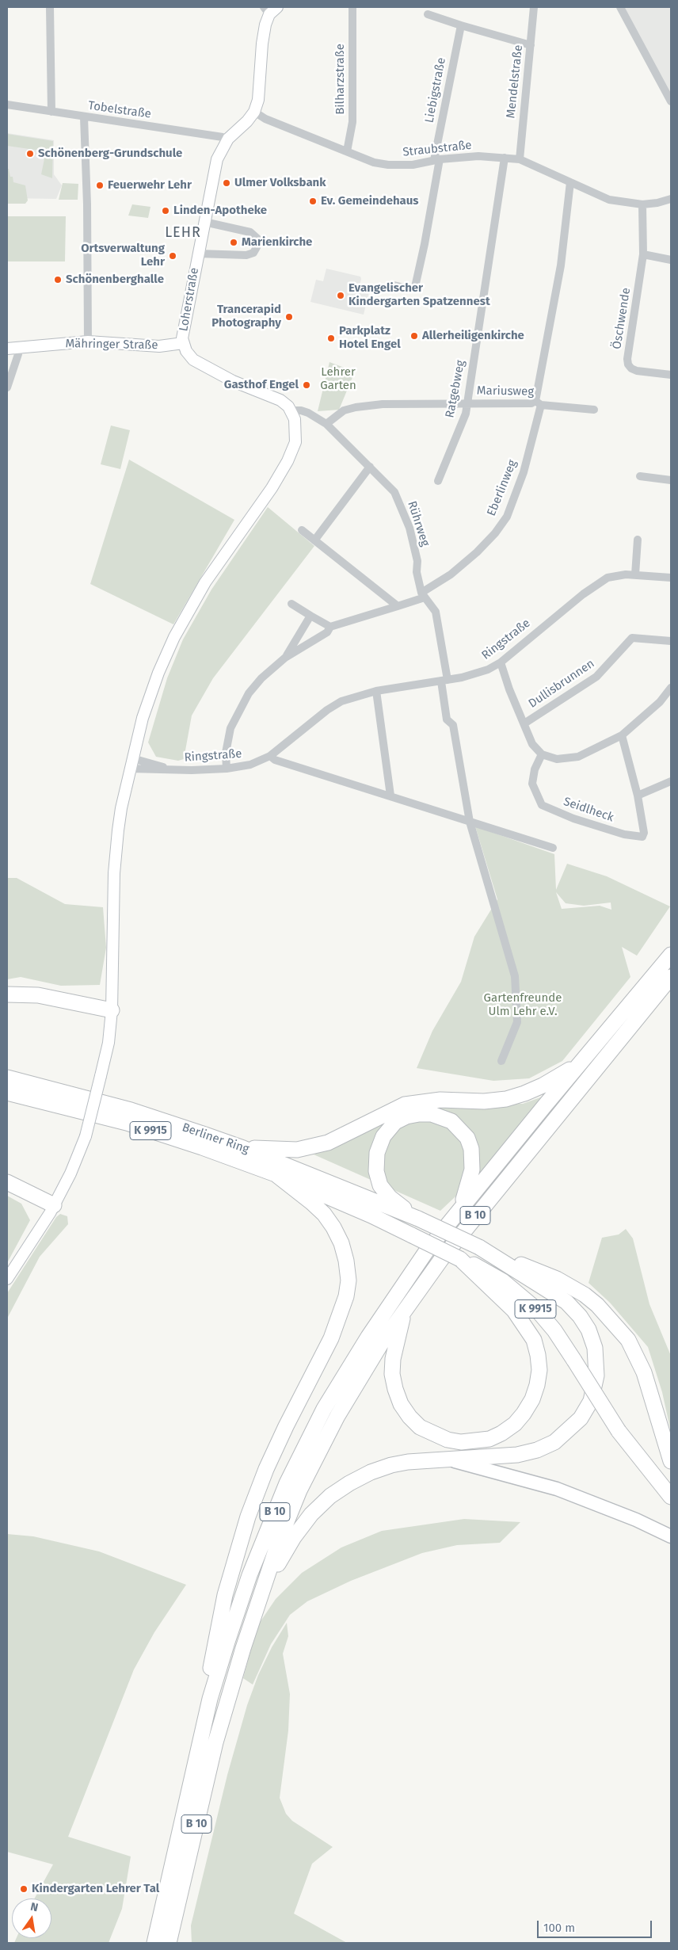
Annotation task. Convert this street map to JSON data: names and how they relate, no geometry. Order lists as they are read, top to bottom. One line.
{"streets":{"highway":["K 9915","Berliner Ring","B 10"],"street":["Bilharzstraße","Mendelstraße","Liebigstraße","Tobelstraße","Straubstraße","Loherstraße","Öschwende","Mähringer Straße","Ratgebweg","Mariusweg","Eberlinweg","Rührweg","Ringstraße","Dullisbrunnen","Seidlheck"]},"crossings":[["Bilharzstraße","Straubstraße"],["Mendelstraße","Straubstraße"],["Liebigstraße","Straubstraße"],["Tobelstraße","Loherstraße"],["Straubstraße","Loherstraße"],["Straubstraße","Öschwende"],["Straubstraße","Ratgebweg"],["Straubstraße","Eberlinweg"],["Loherstraße","Mähringer Straße"],["Loherstraße","Rührweg"],["Ratgebweg","Mariusweg"],["Mariusweg","Eberlinweg"],["Mariusweg","Rührweg"],["Eberlinweg","Rührweg"],["Rührweg","Ringstraße"],["Ringstraße","Dullisbrunnen"],["Dullisbrunnen","Seidlheck"],["K 9915","Berliner Ring"]],"districts":["LEHR"],"parks":["Lehrer Garten","Gartenfreunde Ulm Lehr e.V."],"places":["Schönenberg-Grundschule","Ulmer Volksbank","Feuerwehr Lehr","Ev. Gemeindehaus","Linden-Apotheke","Marienkirche","Ortsverwaltung Lehr","Schönenberghalle","Evangelischer Kindergarten Spatzennest","Trancerapid Photography","Allerheiligenkirche","Parkplatz Hotel Engel","Gasthof Engel","Kindergarten Lehrer Tal"],"scale_bar":"100 m","north":"top"}
